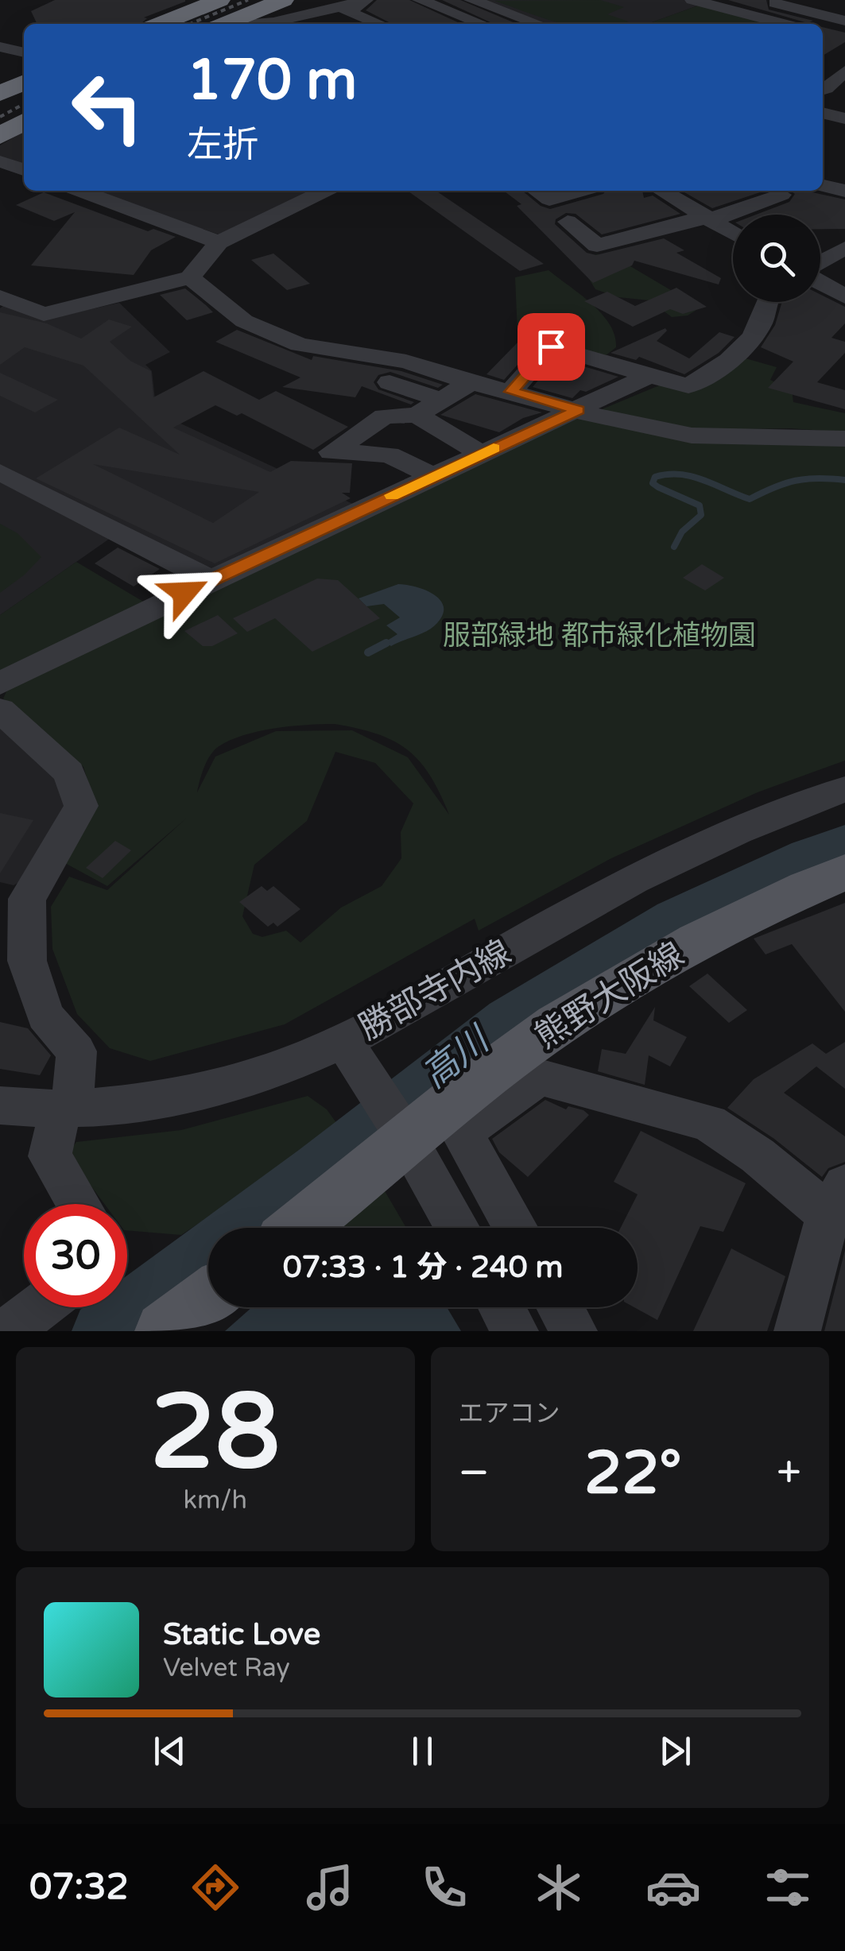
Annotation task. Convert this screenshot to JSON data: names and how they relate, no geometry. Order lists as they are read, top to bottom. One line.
{"streets":{"main road":["熊野大阪線"],"street":["勝部寺内線"]},"water":["高川"],"parks":["服部緑地 都市緑化植物園"],"page":{"turn":["170 m","左折"],"limit":"30","trip":"07:33 · 1 分 · 240 m","tile":[["28","km/h"],"エアコン"],"heat":["−","22°","+"],"song":["Static Love","Velvet Ray"],"tabs":"07:32"}}
